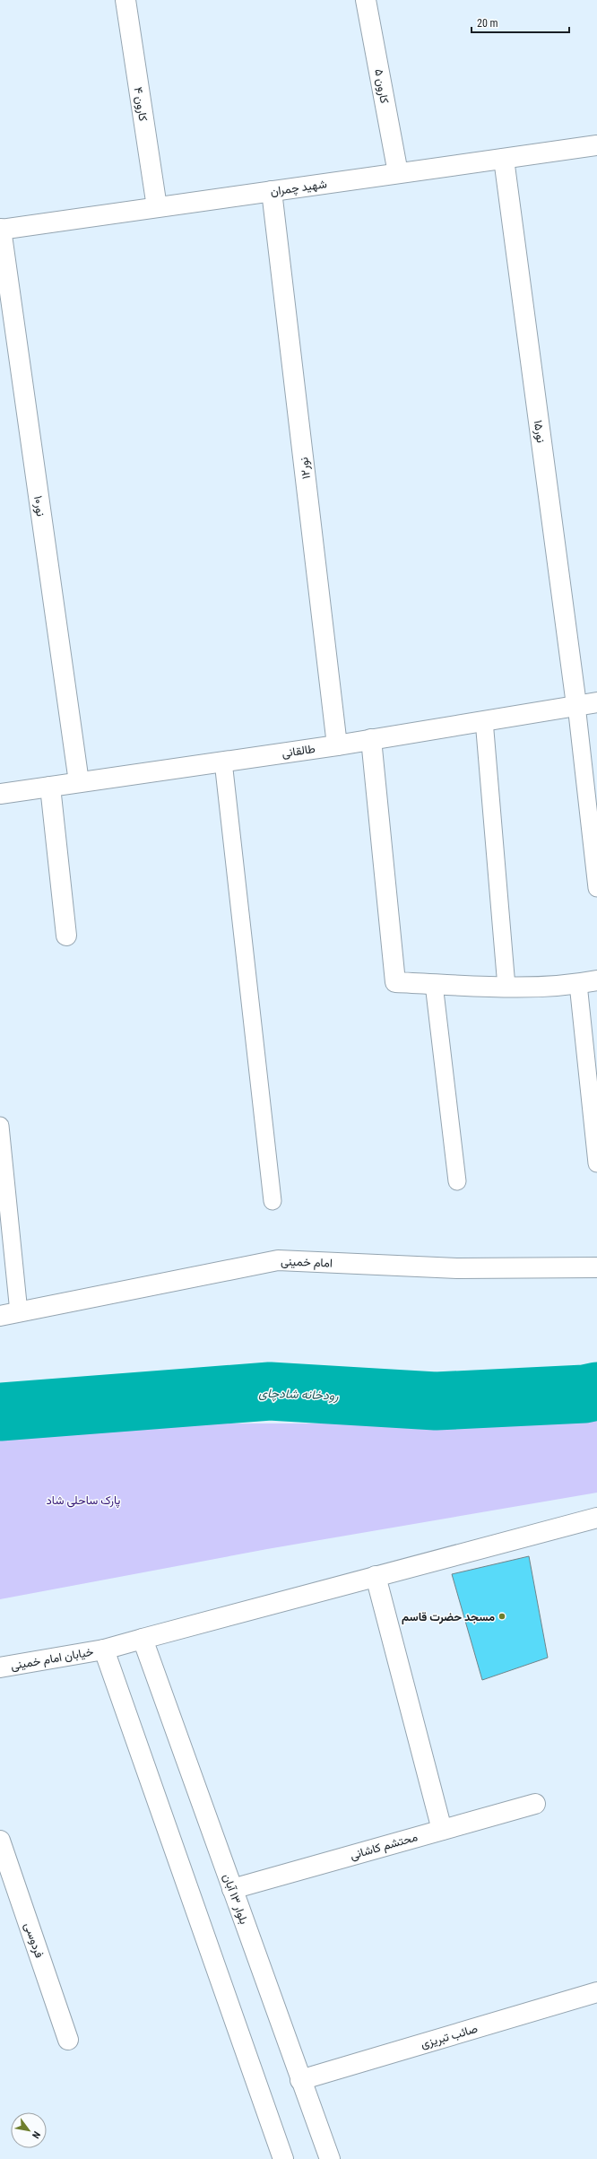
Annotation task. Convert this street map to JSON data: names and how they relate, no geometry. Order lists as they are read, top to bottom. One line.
{"streets":{"street":["کارون ۵","کارون ۴","شهید چمران","نور۱۵","نور۱۲","نور۱۰","طالقانی","امام خمینی","خیابان امام خمینی","محتشم کاشانی","بلوار ۱۳ آبان","فردوسی","صائب تبریزی"]},"crossings":[["کارون ۵","شهید چمران"],["کارون ۴","شهید چمران"],["شهید چمران","نور۱۵"],["شهید چمران","نور۱۲"],["شهید چمران","نور۱۰"],["نور۱۵","طالقانی"],["نور۱۲","طالقانی"],["نور۱۰","طالقانی"],["خیابان امام خمینی","بلوار ۱۳ آبان"],["محتشم کاشانی","بلوار ۱۳ آبان"],["بلوار ۱۳ آبان","صائب تبریزی"]],"water":["رودخانه شادچای"],"parks":["پارک ساحلی شاد"],"places":["مسجد حضرت قاسم"],"scale_bar":"20 m","north":"bottom right"}
